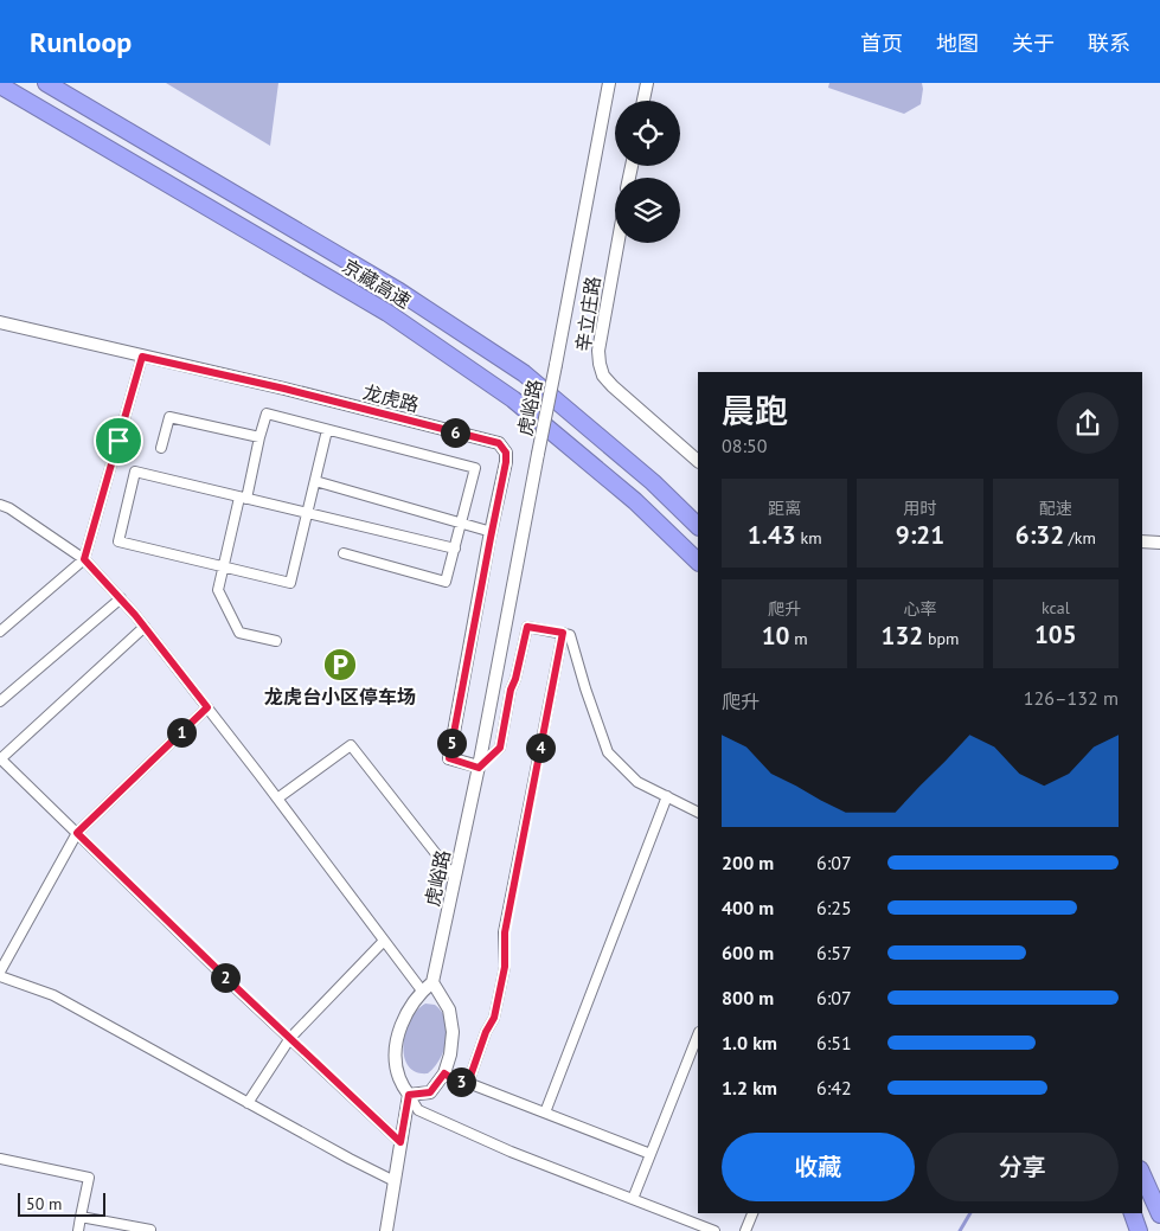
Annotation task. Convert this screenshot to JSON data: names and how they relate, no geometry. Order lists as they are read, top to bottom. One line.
{"streets":{"highway":["京藏高速"],"street":["辛立庄路","龙虎路","虎峪路"]},"crossings":[["龙虎路","虎峪路"]],"places":{"parking":["龙虎台小区停车场"]},"scale_bar":"50 m","page":{"header":"Runloop","nav":["首页","地图","关于","联系"],"heading":["晨跑","08:50"],"pins":["6","1","5","4","2","3"],"stats":[["距离","1.43 km"],["用时","9:21"],["配速","6:32 /km"],["爬升","10 m"],["心率","132 bpm"],["kcal","105"]],"chart":["爬升","126–132 m"],"list":[{"name":"200 m","note":"6:07"},{"name":"400 m","note":"6:25"},{"name":"600 m","note":"6:57"},{"name":"800 m","note":"6:07"},{"name":"1.0 km","note":"6:51"},{"name":"1.2 km","note":"6:42"}],"buttons":["收藏","分享"],"scale":"50 m"}}
